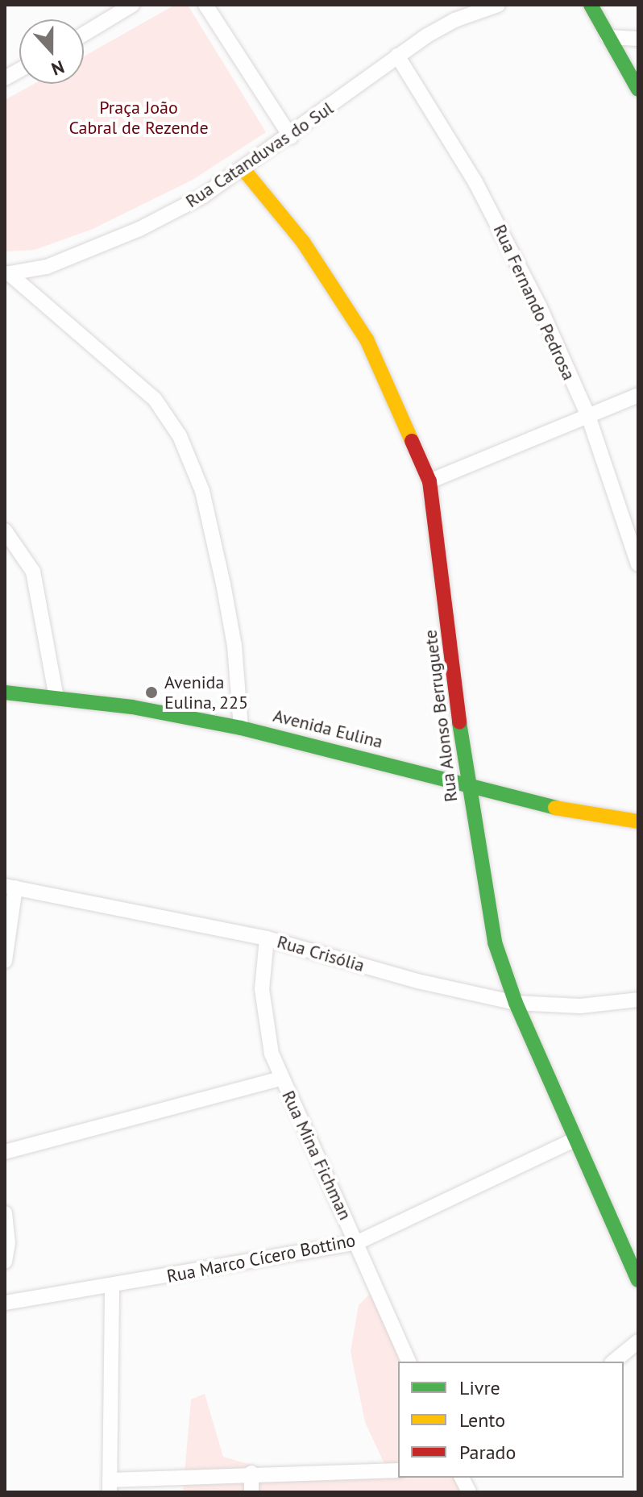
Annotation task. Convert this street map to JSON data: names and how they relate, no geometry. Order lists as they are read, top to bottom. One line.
{"streets":{"street":["Rua Catanduvas do Sul","Rua Fernando Pedrosa","Rua Alonso Berruguete","Avenida Eulina","Rua Crisólia","Rua Mina Fichman","Rua Marco Cícero Bottino"]},"crossings":[["Rua Catanduvas do Sul","Rua Fernando Pedrosa"],["Rua Catanduvas do Sul","Rua Alonso Berruguete"],["Rua Alonso Berruguete","Avenida Eulina"],["Rua Alonso Berruguete","Rua Crisólia"],["Rua Alonso Berruguete","Rua Marco Cícero Bottino"],["Rua Crisólia","Rua Mina Fichman"],["Rua Mina Fichman","Rua Marco Cícero Bottino"]],"parks":["Praça João Cabral de Rezende"],"places":["Avenida Eulina, 225"],"legend":["Livre","Lento","Parado"],"north":"bottom"}
